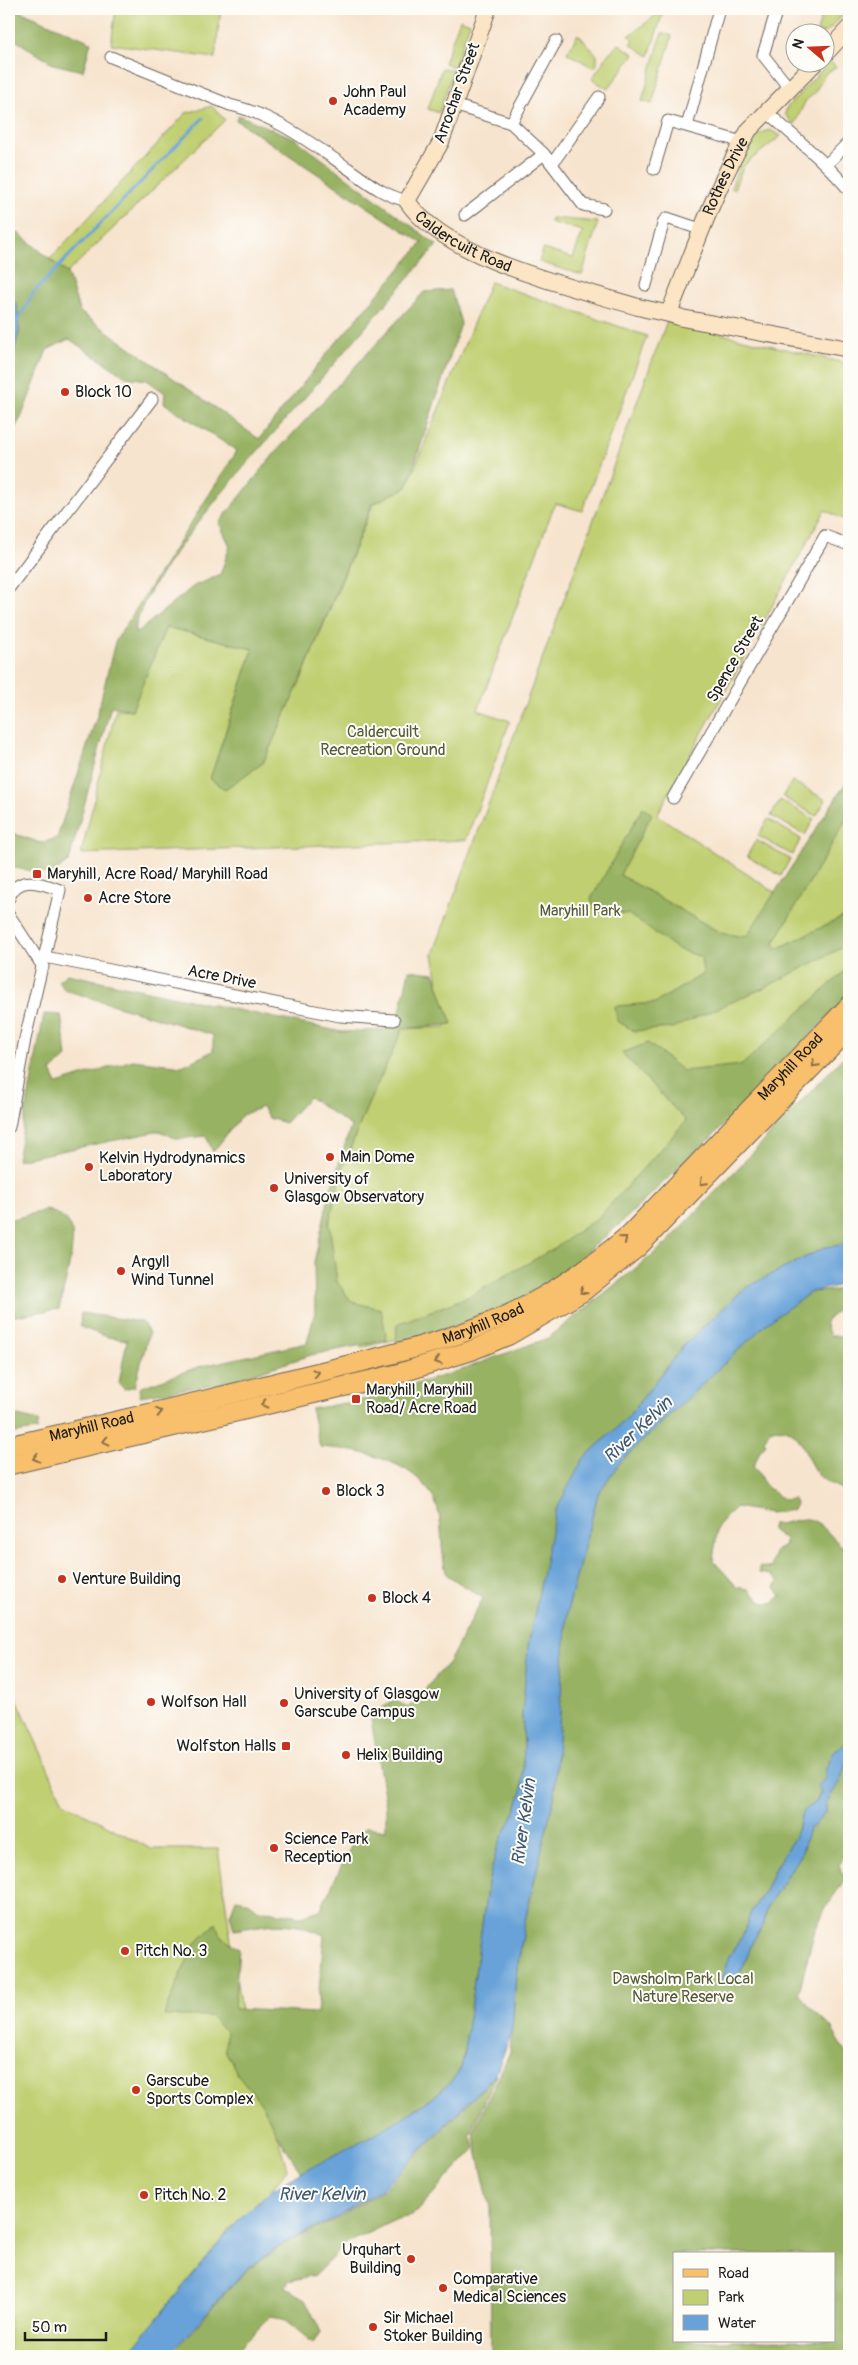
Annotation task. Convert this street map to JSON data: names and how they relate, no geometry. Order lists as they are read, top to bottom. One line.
{"streets":{"main road":["Maryhill Road"],"street":["Arrochar Street","Rothes Drive","Caldercuilt Road","Spence Street","Acre Drive"]},"crossings":[["Arrochar Street","Caldercuilt Road"],["Rothes Drive","Caldercuilt Road"]],"water":["River Kelvin"],"parks":["Caldercuilt Recreation Ground","Maryhill Park","Dawsholm Park Local Nature Reserve"],"places":{"other":["John Paul Academy","Block 10","Acre Store","Main Dome","Kelvin Hydrodynamics Laboratory","University of Glasgow Observatory","Argyll Wind Tunnel","Block 3","Venture Building","Block 4","Wolfson Hall","University of Glasgow Garscube Campus","Helix Building","Science Park Reception","Pitch No. 3","Garscube Sports Complex","Pitch No. 2","Urquhart Building","Comparative Medical Sciences","Sir Michael Stoker Building"],"transit":["Maryhill, Acre Road/ Maryhill Road","Maryhill, Maryhill Road/ Acre Road","Wolfston Halls"]},"legend":["Road","Park","Water"],"scale_bar":"50 m","north":"left"}
